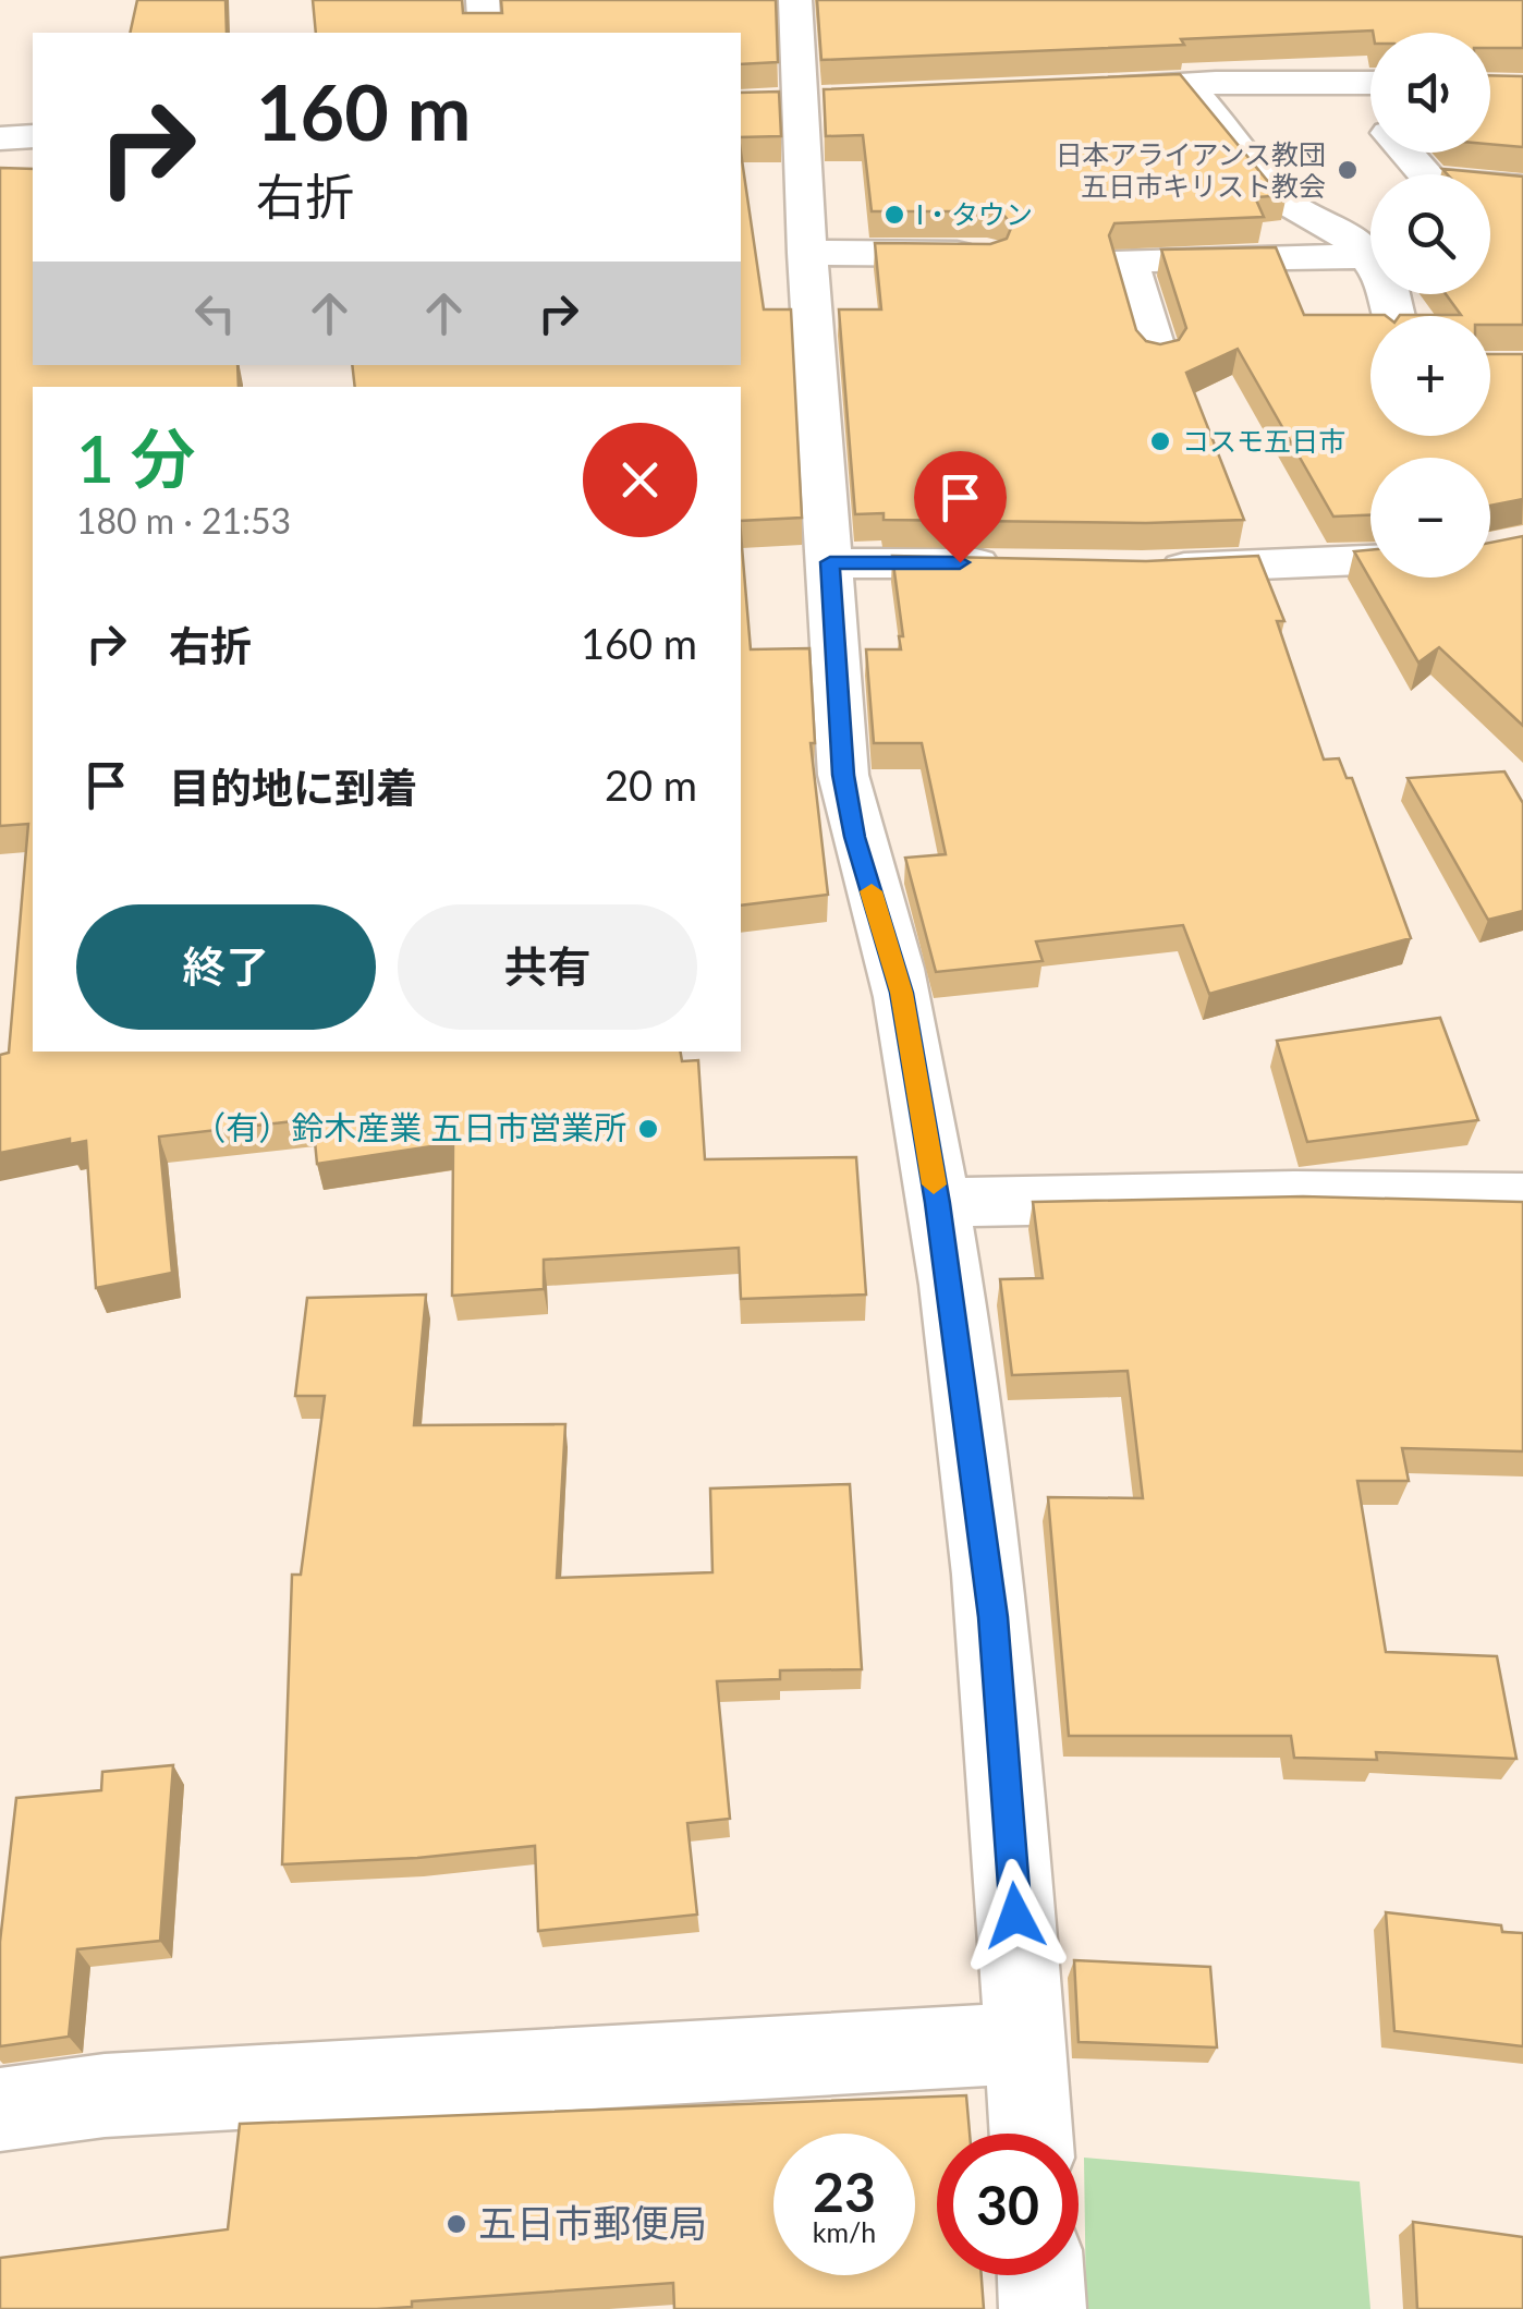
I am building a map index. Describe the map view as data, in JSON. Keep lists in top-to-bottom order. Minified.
{"places":["日本アライアンス教団 五日市キリスト教会","I・タウン","コスモ五日市","（有）鈴木産業 五日市営業所","五日市郵便局"],"page":{"map_buttons":["+","−"],"turn":["160 m","右折"],"heading":["1 分","180 m · 21:53"],"list":[{"name":"右折","value":"160 m"},{"name":"目的地に到着","value":"20 m"}],"buttons":["終了","共有"],"speed":"23 km/h","limit":"30"}}
